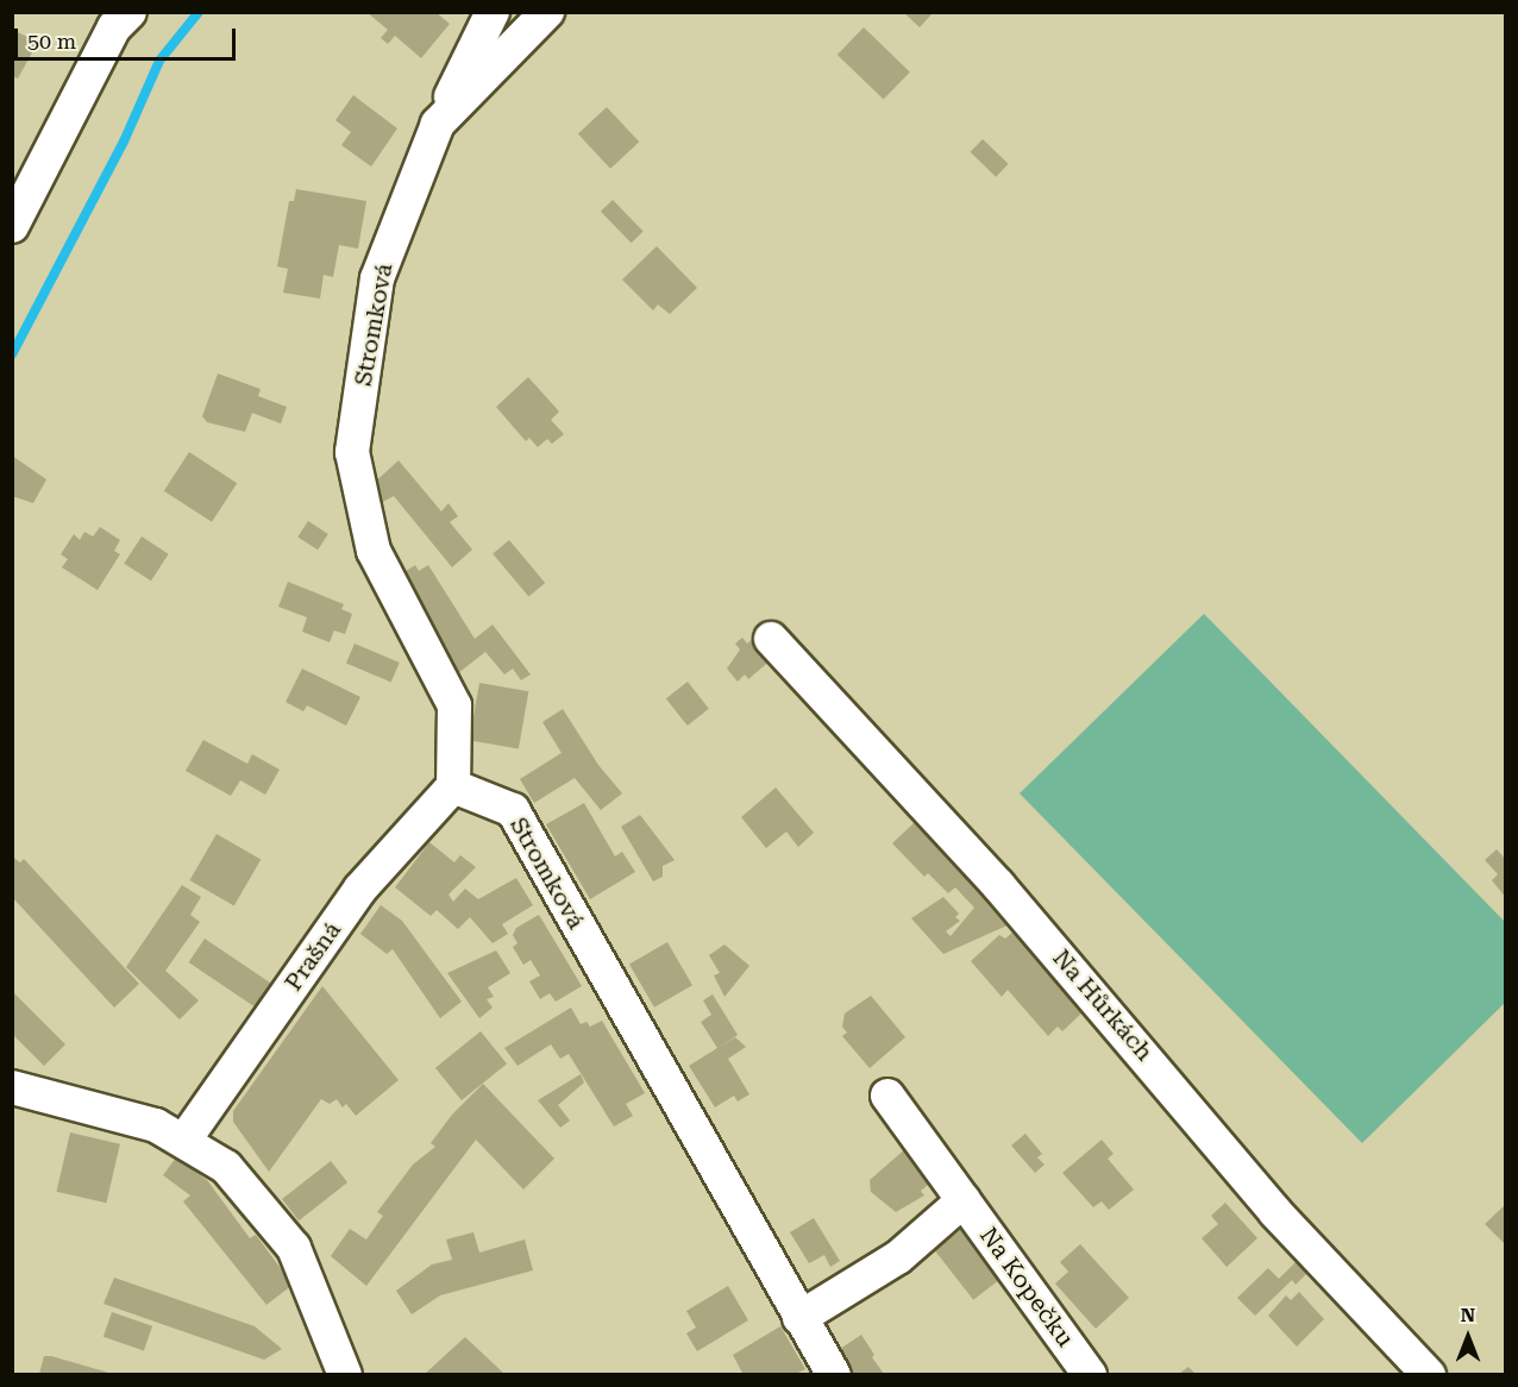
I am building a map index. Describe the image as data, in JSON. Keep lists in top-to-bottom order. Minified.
{"streets":{"street":["Stromková","Prašná","Na Hůrkách","Na Kopečku"]},"crossings":[["Stromková","Prašná"]],"scale_bar":"50 m","north":"top"}
